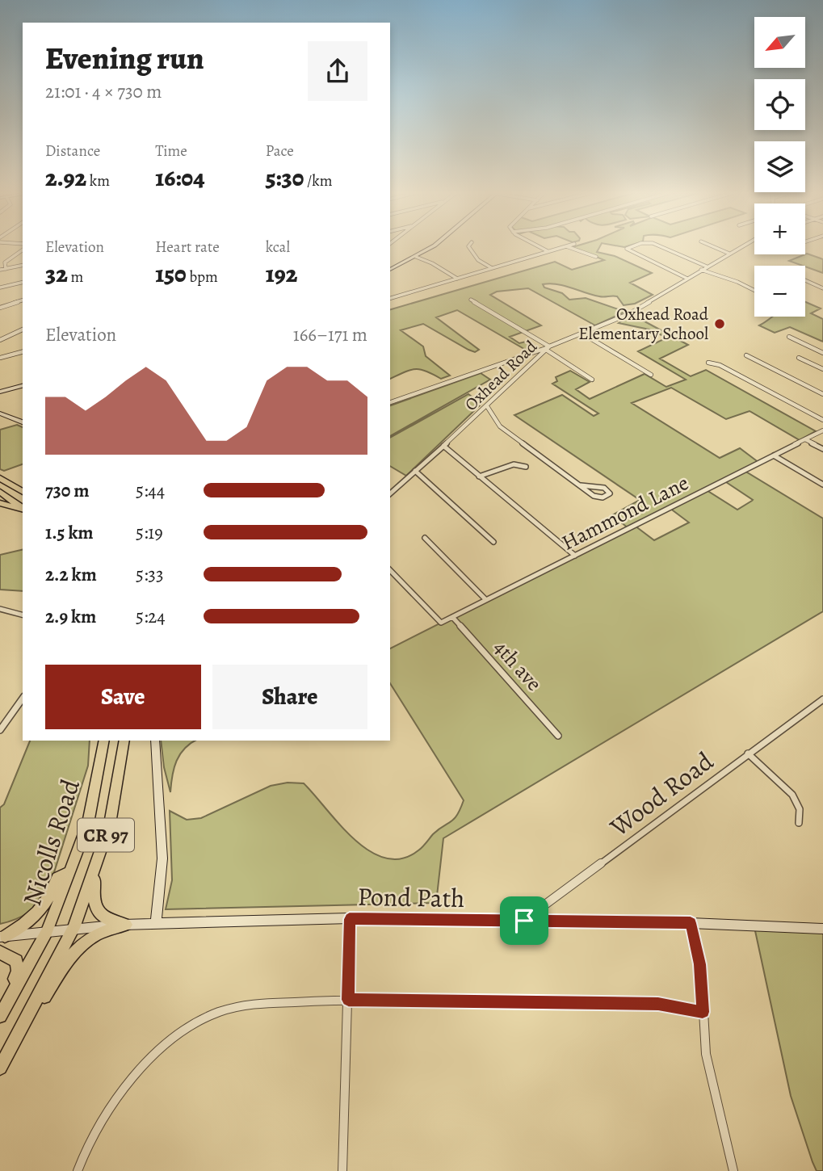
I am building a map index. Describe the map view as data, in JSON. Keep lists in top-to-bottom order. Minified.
{"streets":{"highway":["CR 97","Nicolls Road"],"street":["Oxhead Road","Hammond Lane","4th ave","Wood Road","Pond Path"]},"crossings":[["Hammond Lane","4th ave"],["Wood Road","Pond Path"],["Nicolls Road","Pond Path"]],"places":["Oxhead Road Elementary School"],"north":"bottom left","page":{"map_buttons":["+","−"],"heading":["Evening run","21:01 · 4 × 730 m"],"stats":[["Distance","2.92 km"],["Time","16:04"],["Pace","5:30 /km"],["Elevation","32 m"],["Heart rate","150 bpm"],["kcal","192"]],"chart":["Elevation","166–171 m"],"list":[{"name":"730 m","note":"5:44"},{"name":"1.5 km","note":"5:19"},{"name":"2.2 km","note":"5:33"},{"name":"2.9 km","note":"5:24"}],"buttons":["Save","Share"]}}
